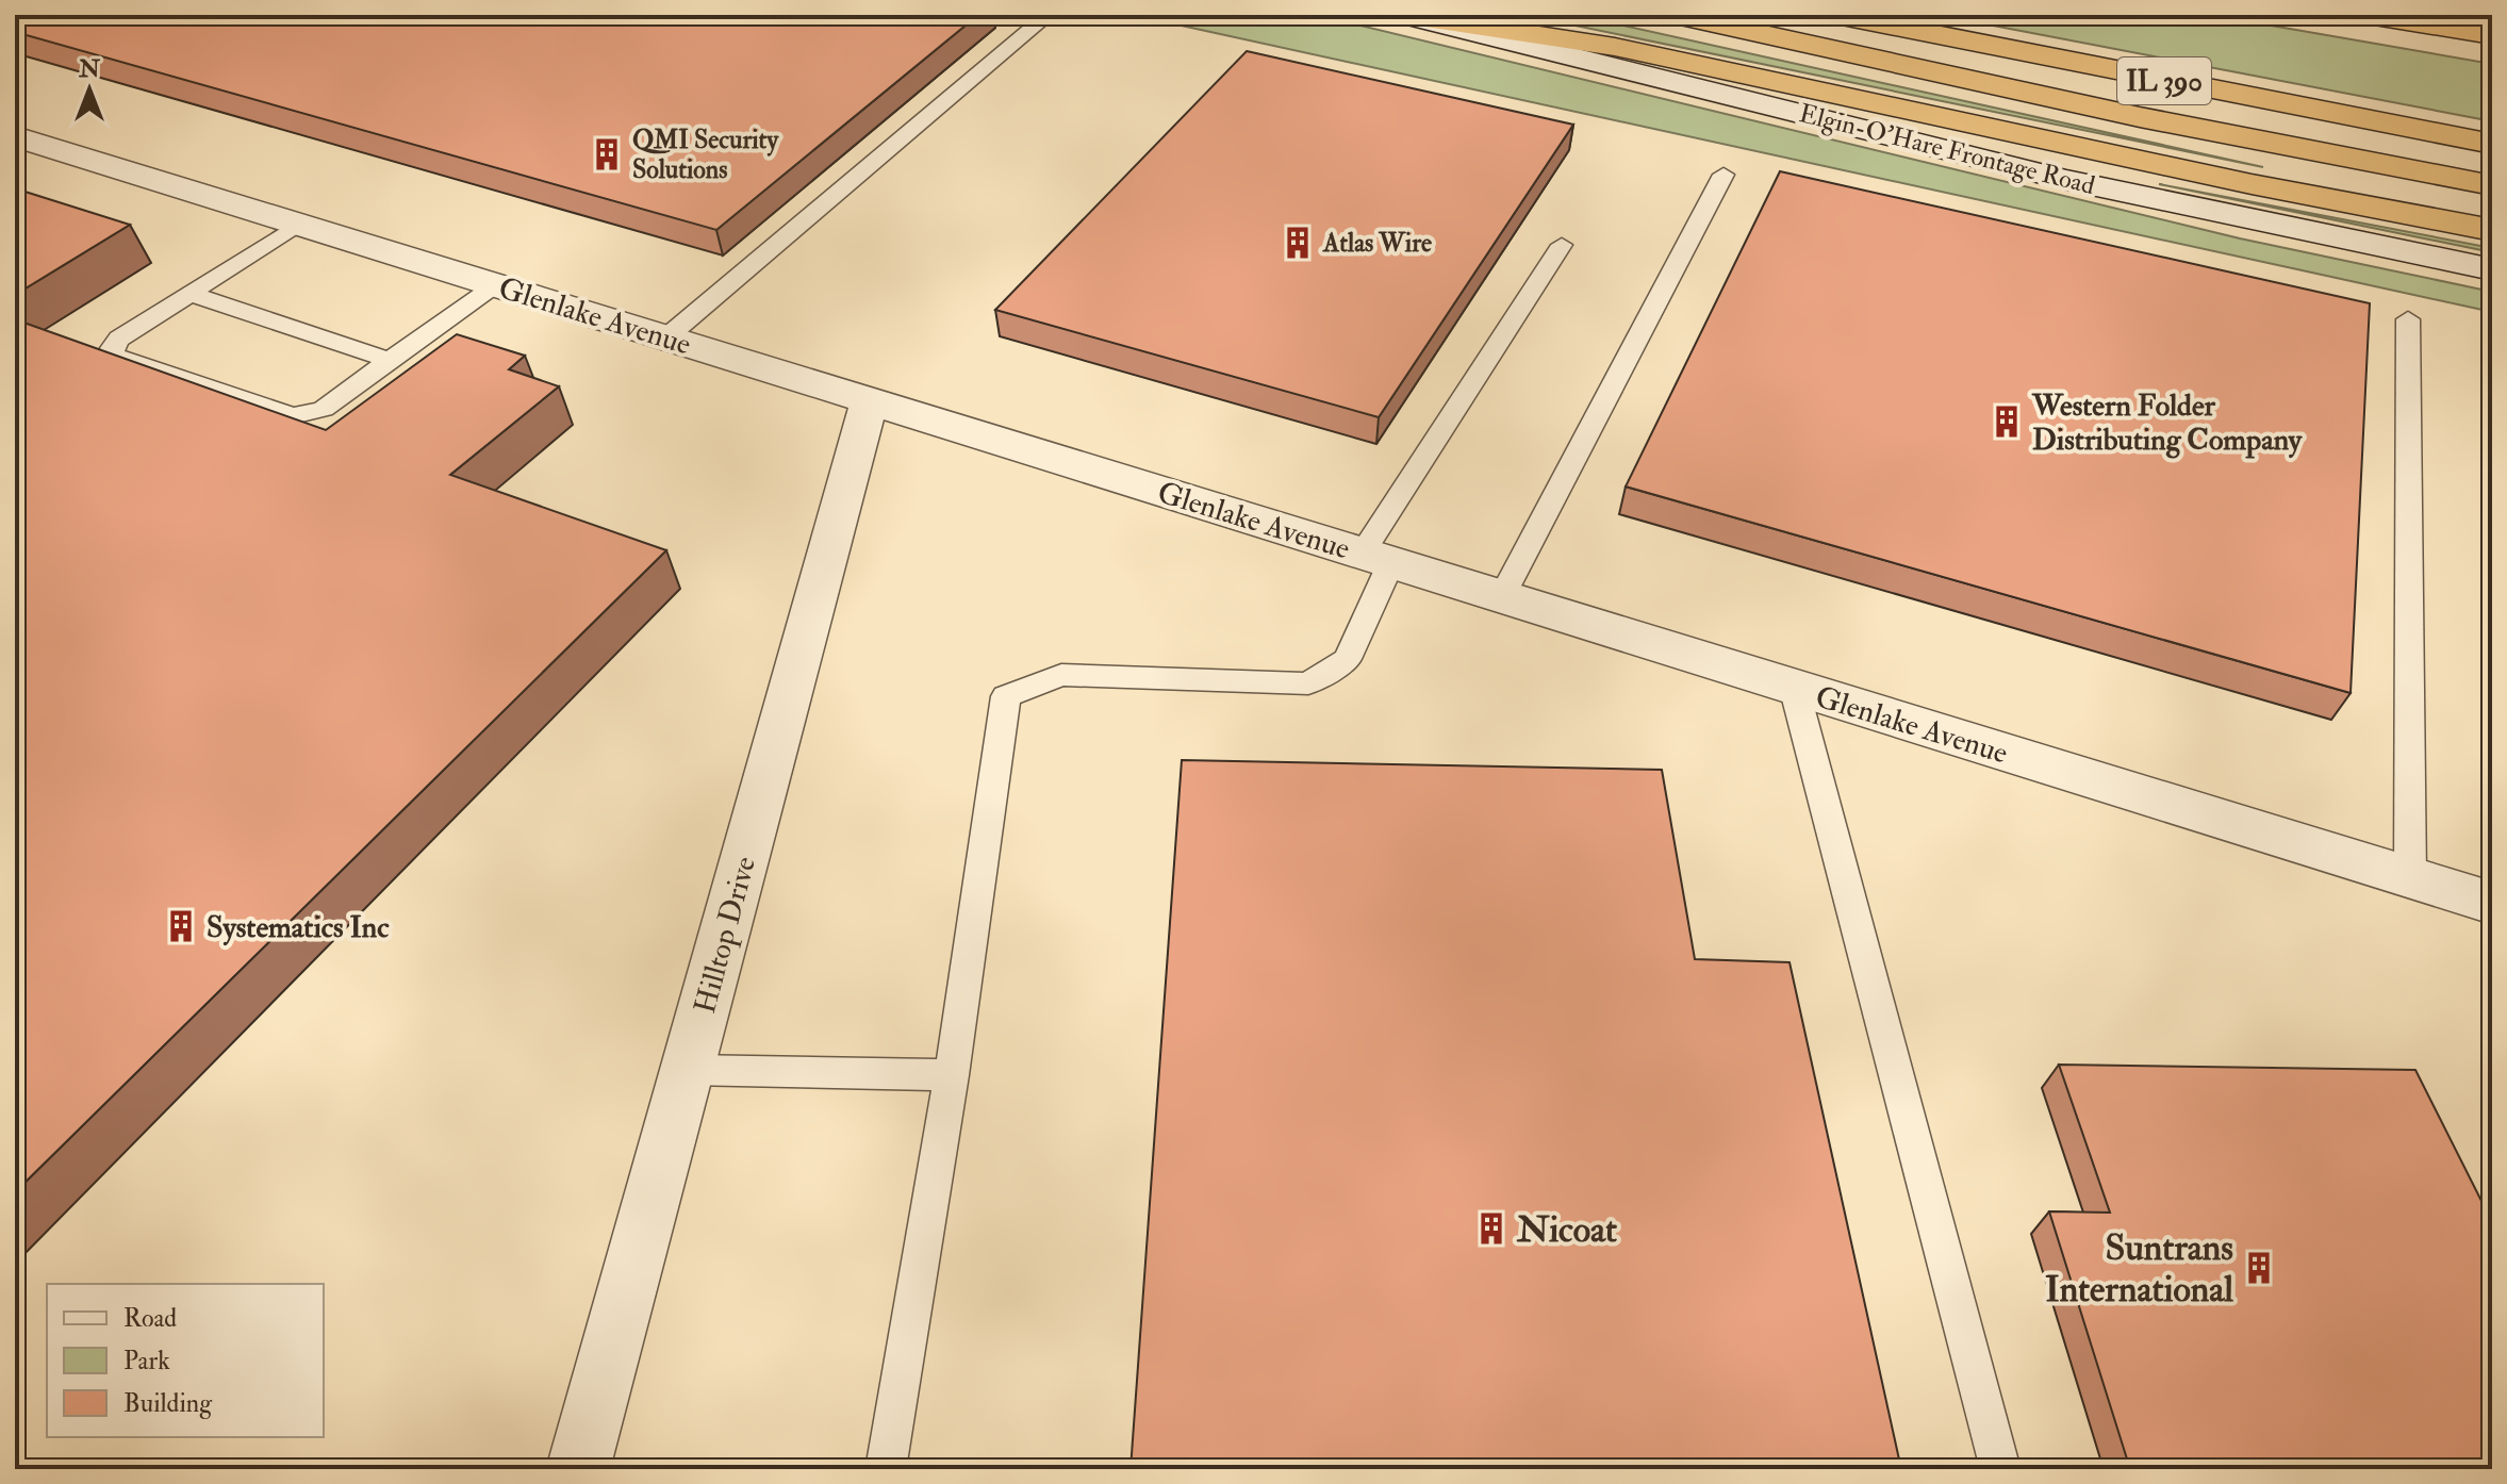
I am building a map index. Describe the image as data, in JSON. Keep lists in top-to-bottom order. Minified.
{"streets":{"highway":["IL 390"],"street":["Elgin-O'Hare Frontage Road","Glenlake Avenue","Hilltop Drive"]},"crossings":[["Glenlake Avenue","Hilltop Drive"]],"places":{"building":["QMI Security Solutions","Atlas Wire","Western Folder Distributing Company","Systematics Inc","Nicoat","Suntrans International"]},"legend":["Road","Park","Building"],"north":"top"}
